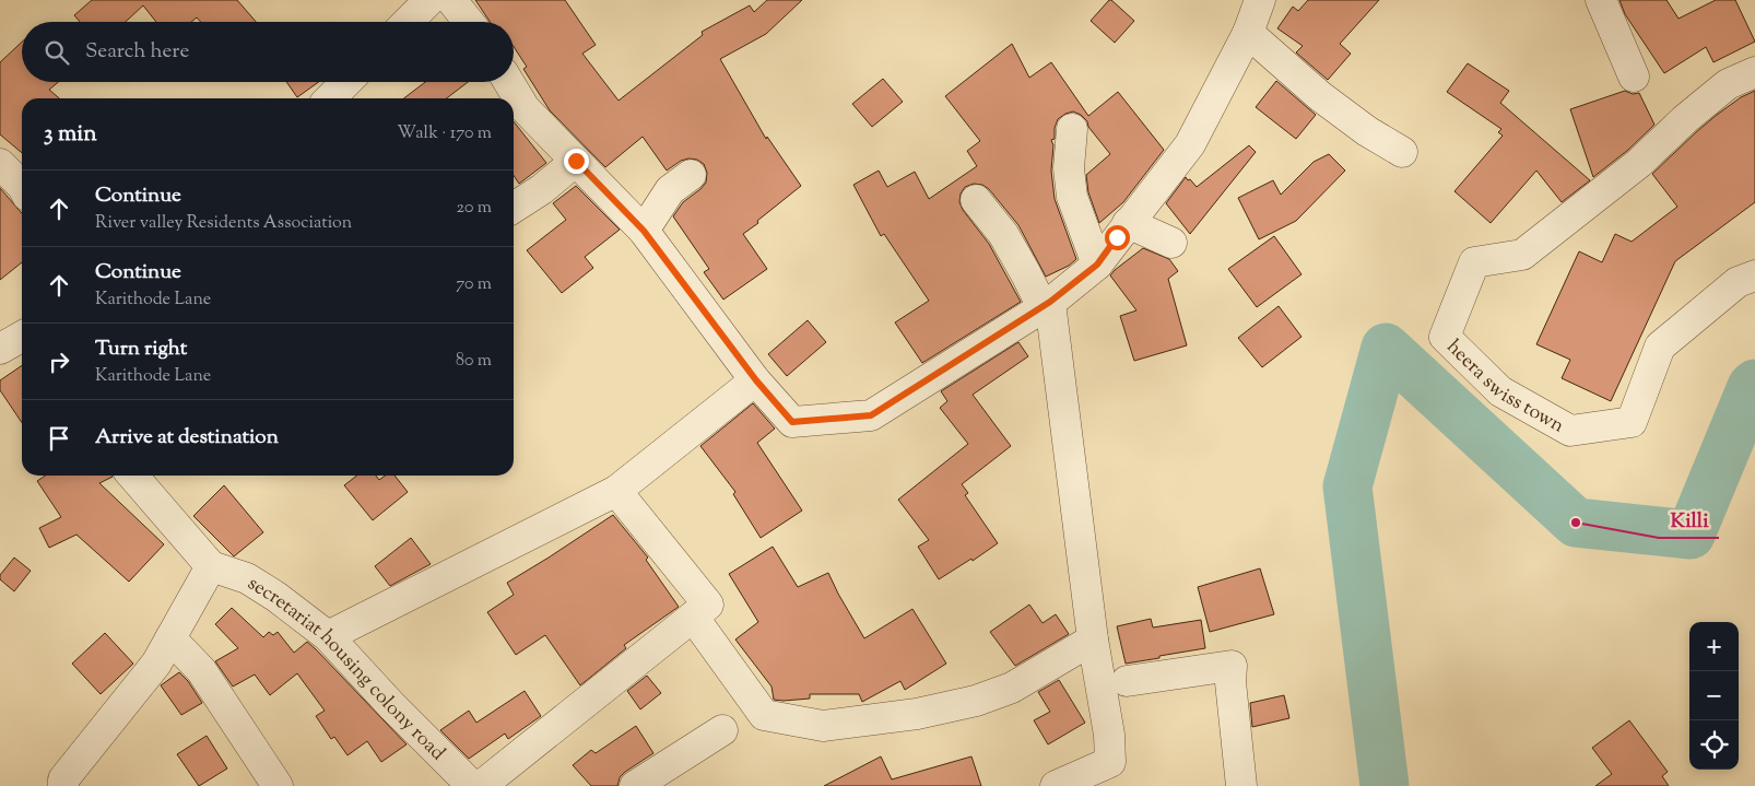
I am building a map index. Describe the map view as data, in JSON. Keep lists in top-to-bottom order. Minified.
{"streets":{"street":["heera swiss town","secretariat housing colony road"]},"places":["Killi"],"page":{"search":"Search here","heading":["3 min","Walk · 170 m"],"list":[["Continue","River valley Residents Association","20 m"],["Continue","Karithode Lane","70 m"],["Turn right","Karithode Lane","80 m"],"Arrive at destination"],"map_buttons":["+","−"]}}
